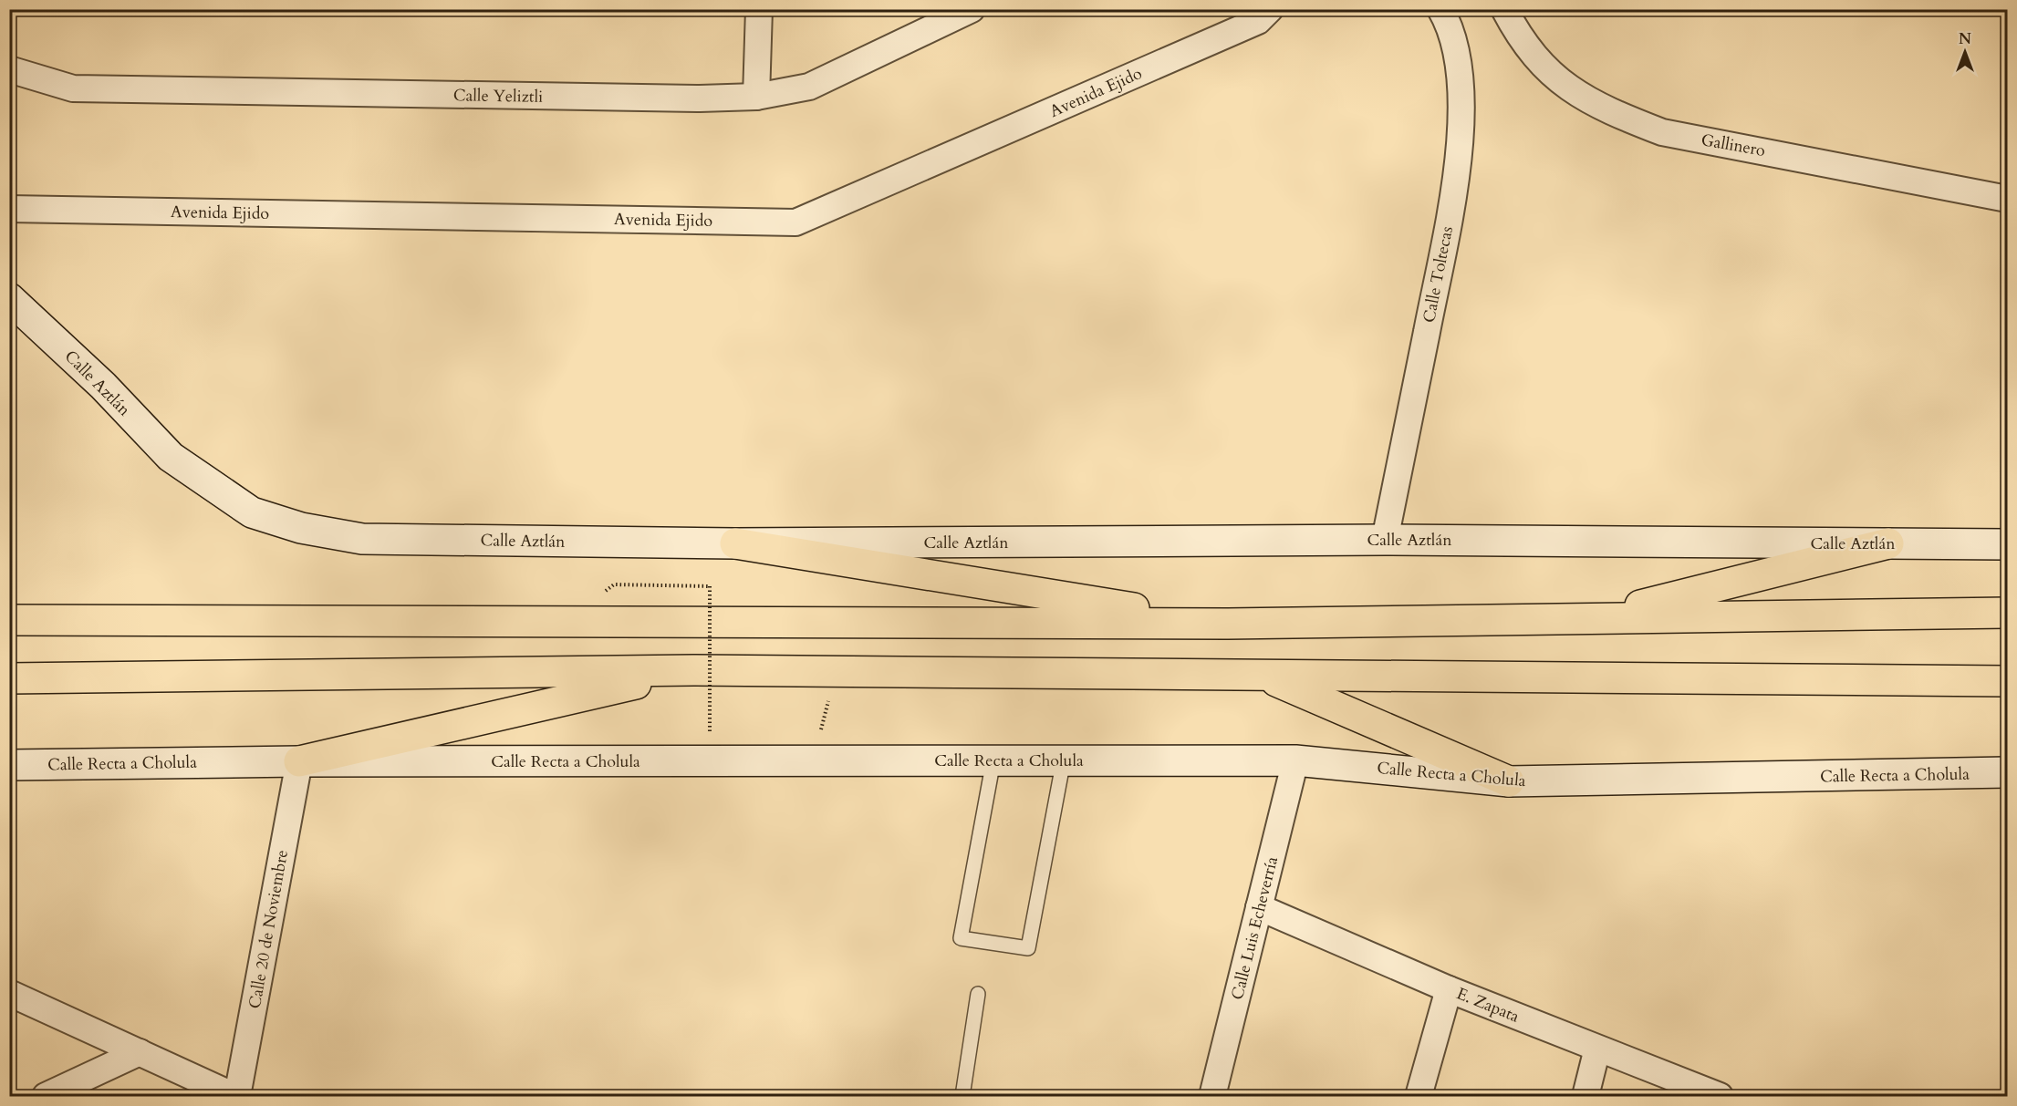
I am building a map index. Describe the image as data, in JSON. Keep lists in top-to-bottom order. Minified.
{"streets":{"main road":["Calle Aztlán","Calle Recta a Cholula"],"street":["Avenida Ejido","Calle Yeliztli","Gallinero","Calle Toltecas","Calle Luis Echeverría","Calle 20 de Noviembre","E. Zapata"]},"crossings":[["Calle Toltecas","Calle Aztlán"],["Calle Recta a Cholula","Calle Luis Echeverría"],["Calle Recta a Cholula","Calle 20 de Noviembre"],["Calle Luis Echeverría","E. Zapata"]],"north":"top"}
